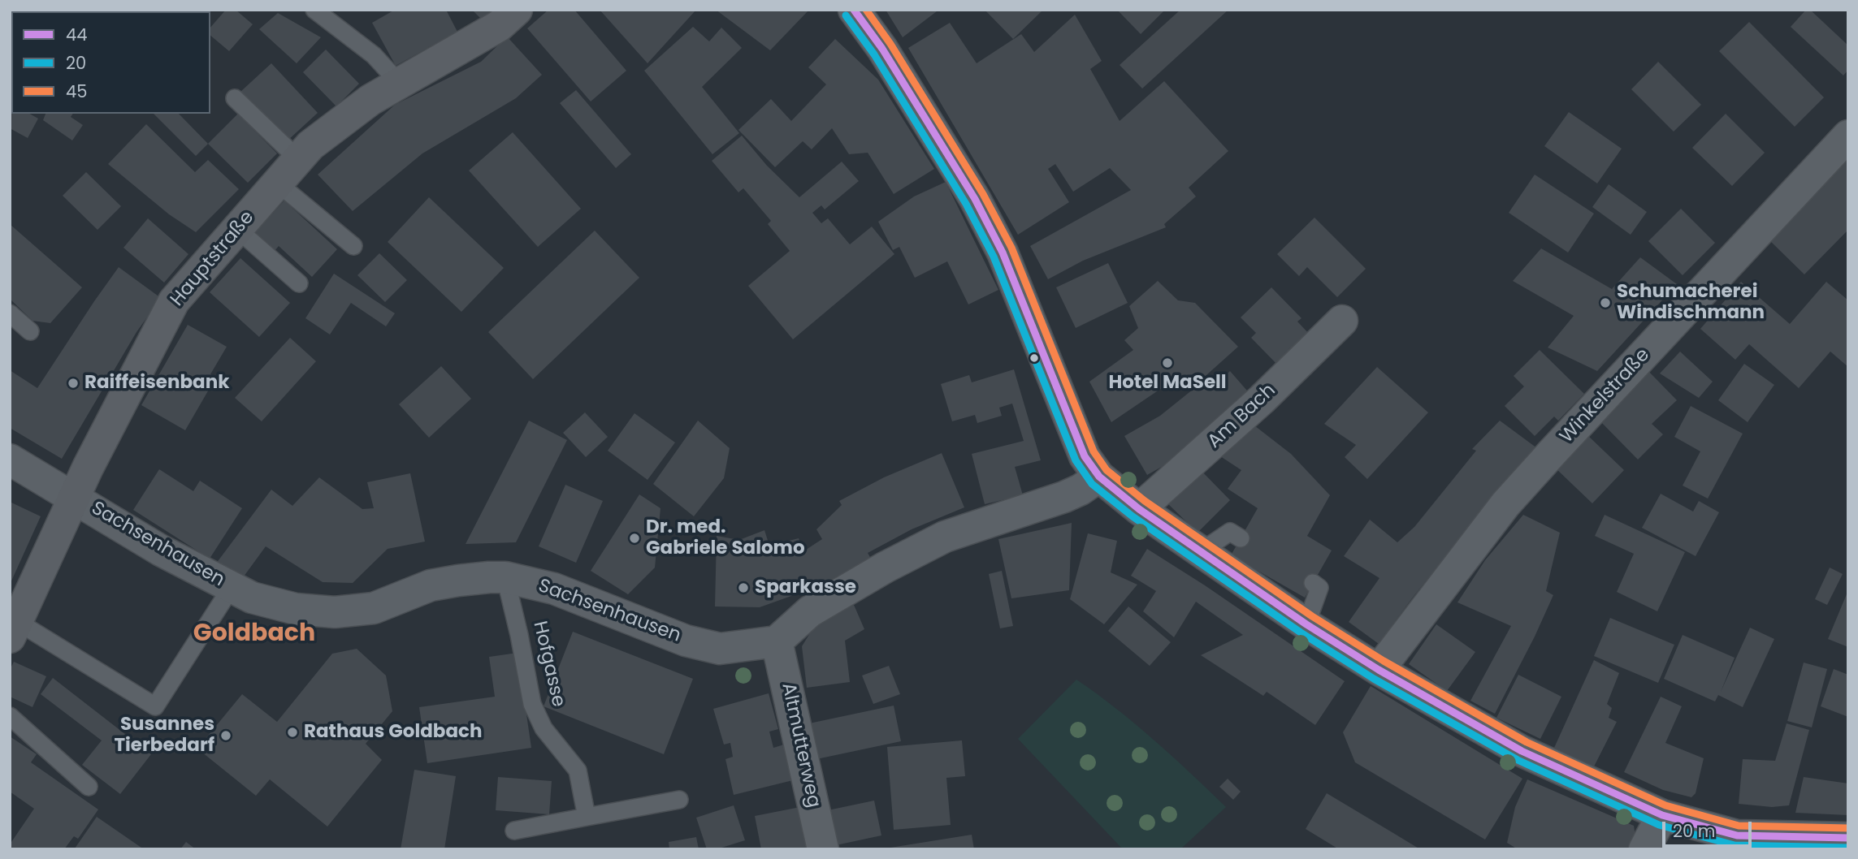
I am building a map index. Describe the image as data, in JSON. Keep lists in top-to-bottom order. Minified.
{"streets":{"street":["Hauptstraße","Winkelstraße","Am Bach","Sachsenhausen","Altmutterweg"],"lane":["Hofgasse"]},"crossings":[["Hauptstraße","Sachsenhausen"],["Sachsenhausen","Hofgasse"],["Sachsenhausen","Altmutterweg"]],"districts":["Goldbach"],"places":["Schumacherei Windischmann","Hotel MaSell","Raiffeisenbank","Dr. med. Gabriele Salomo","Sparkasse","Rathaus Goldbach","Susannes Tierbedarf"],"lines":["transit line 44","transit line 45","transit line 20"],"legend":["44","20","45"],"scale_bar":"20 m"}
